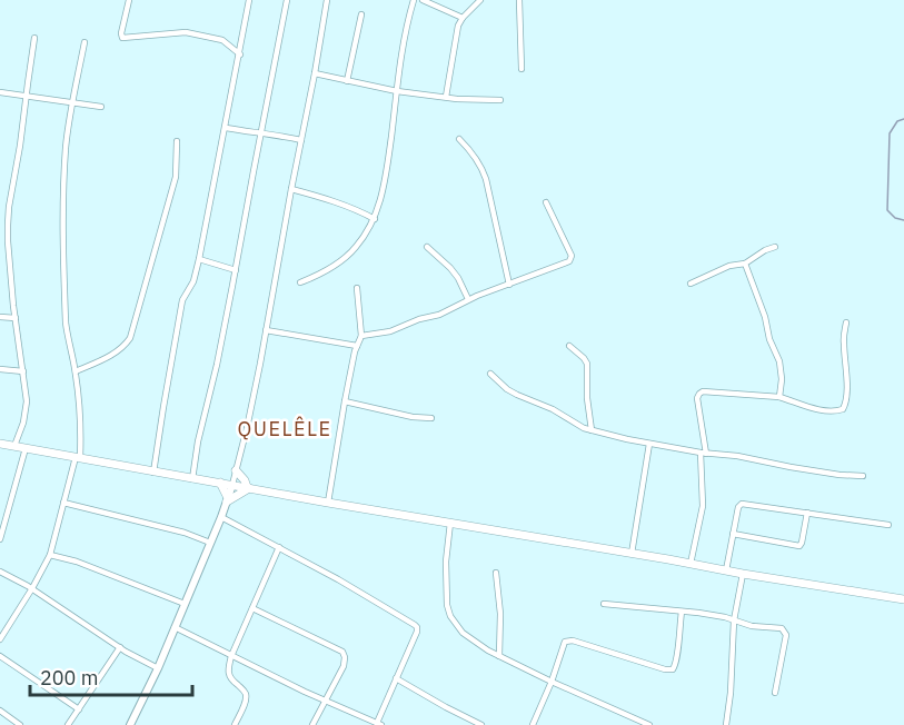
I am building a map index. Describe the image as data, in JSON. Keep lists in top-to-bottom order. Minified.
{"districts":["QUELÊLE"],"scale_bar":"200 m"}
